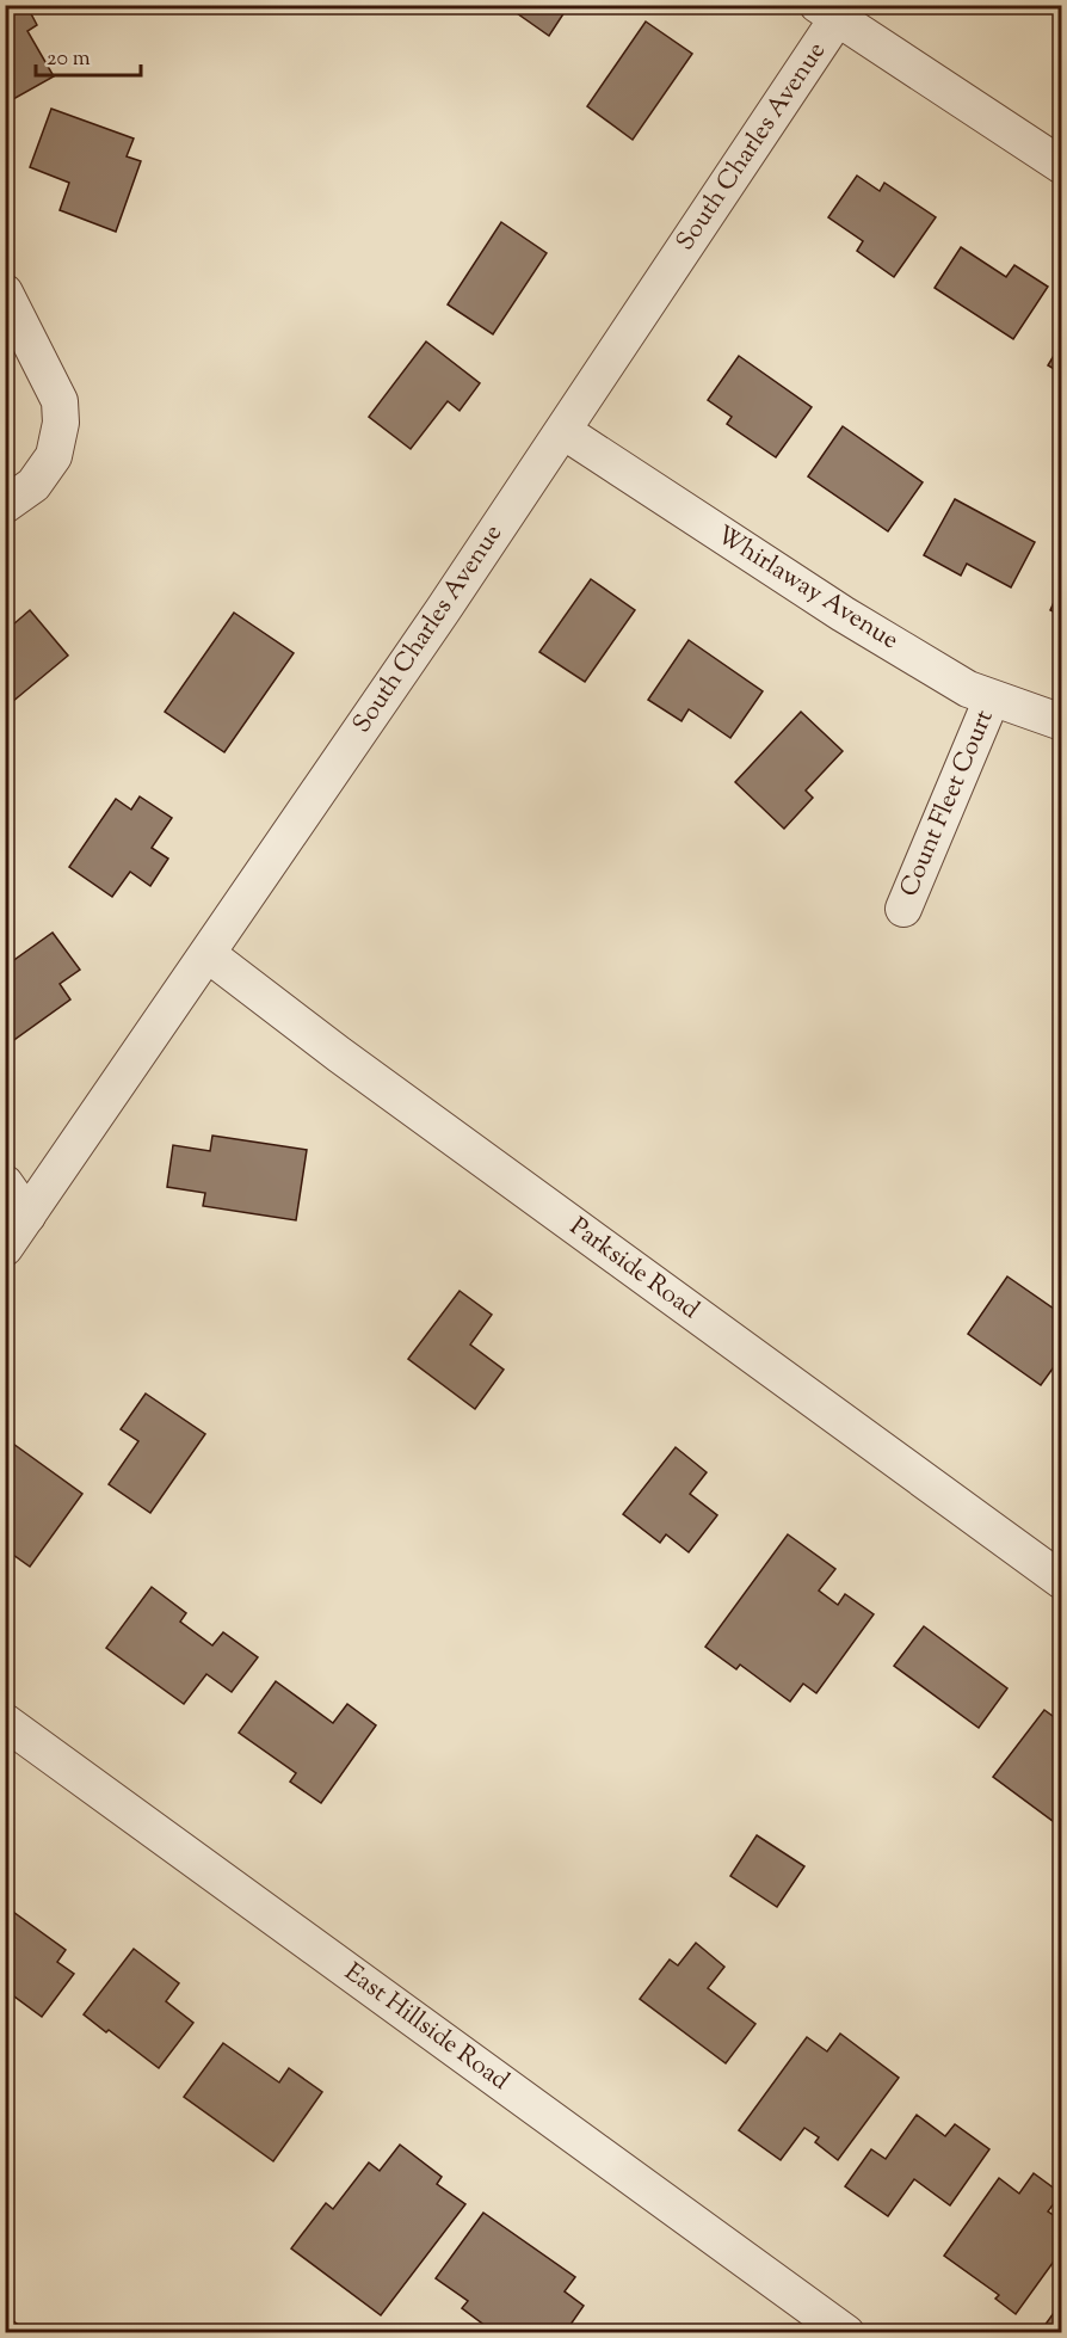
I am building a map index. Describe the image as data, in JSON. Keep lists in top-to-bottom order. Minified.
{"streets":{"street":["South Charles Avenue","Whirlaway Avenue","Count Fleet Court","Parkside Road","East Hillside Road"]},"crossings":[["South Charles Avenue","Whirlaway Avenue"],["South Charles Avenue","Parkside Road"],["Whirlaway Avenue","Count Fleet Court"]],"scale_bar":"20 m"}
